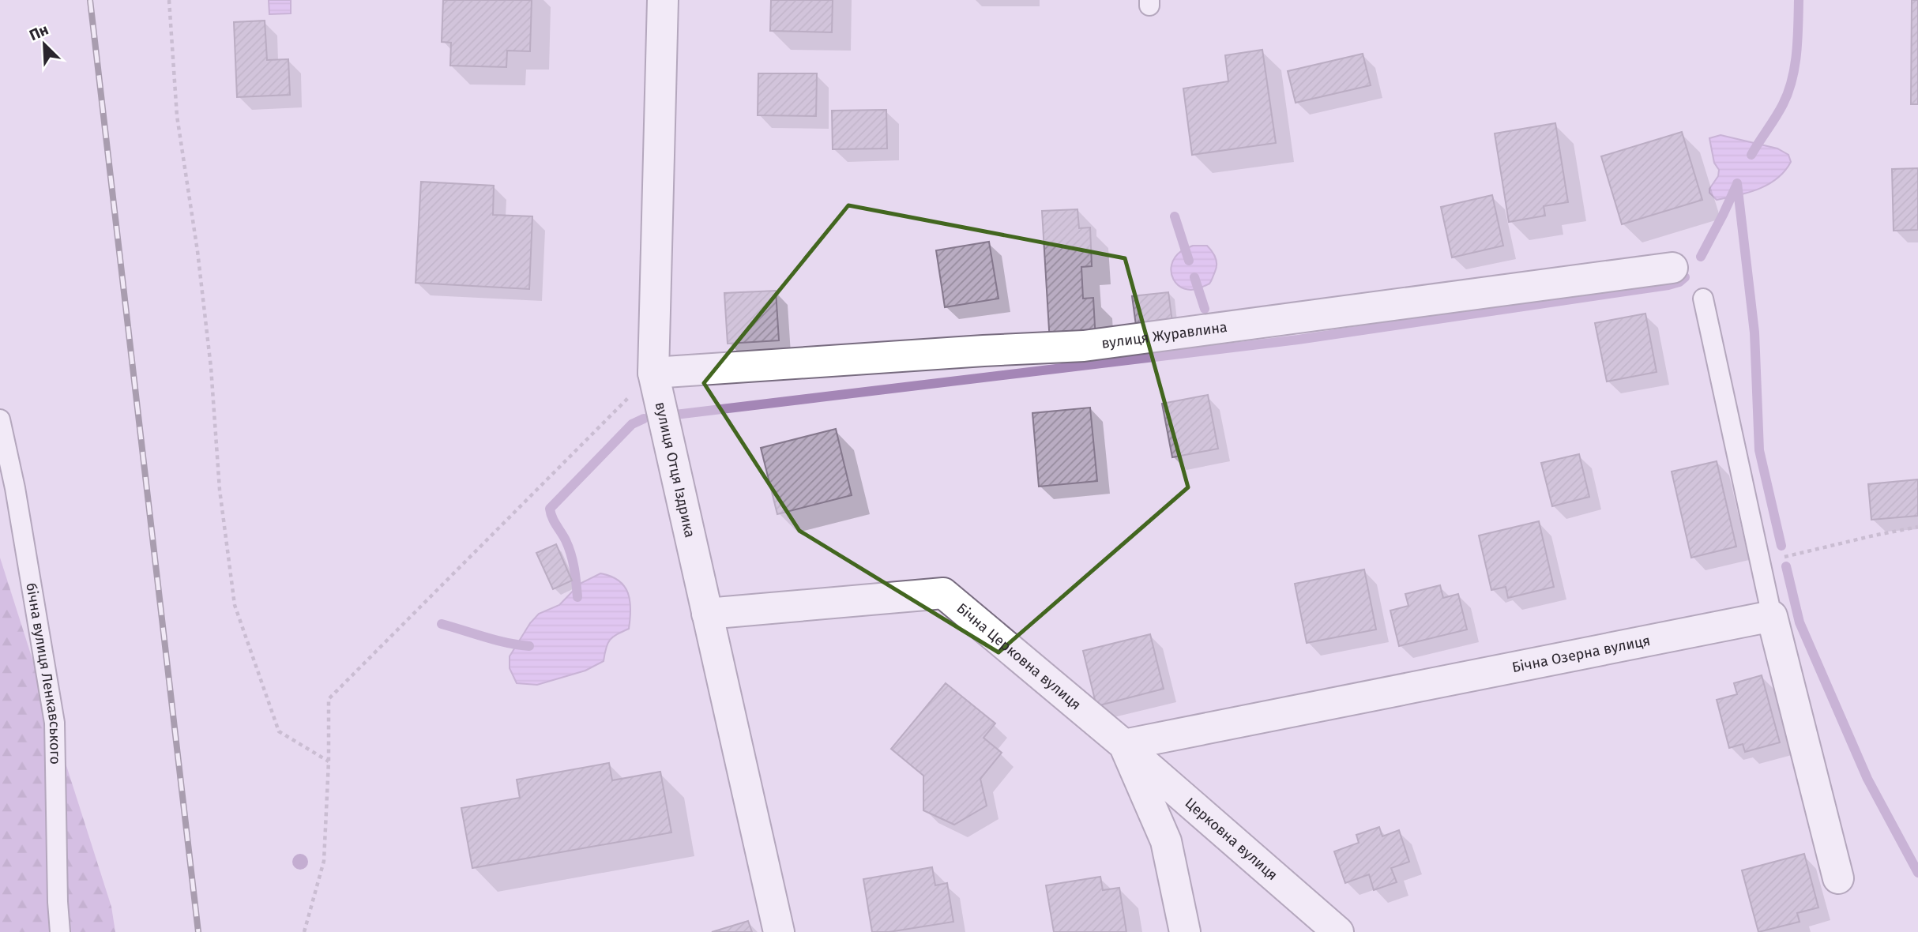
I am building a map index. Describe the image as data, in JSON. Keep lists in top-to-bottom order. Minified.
{"streets":{"street":["вулиця Журавлина","вулиця Отця Іздрика","Бічна Озерна вулиця","Бічна Церковна вулиця","Церковна вулиця"],"lane":["бічна вулиця Ленкавського"]},"crossings":[["вулиця Журавлина","вулиця Отця Іздрика"],["вулиця Отця Іздрика","Бічна Церковна вулиця"],["Бічна Озерна вулиця","Бічна Церковна вулиця"],["Бічна Озерна вулиця","Церковна вулиця"],["Бічна Церковна вулиця","Церковна вулиця"]],"north":"top left"}
